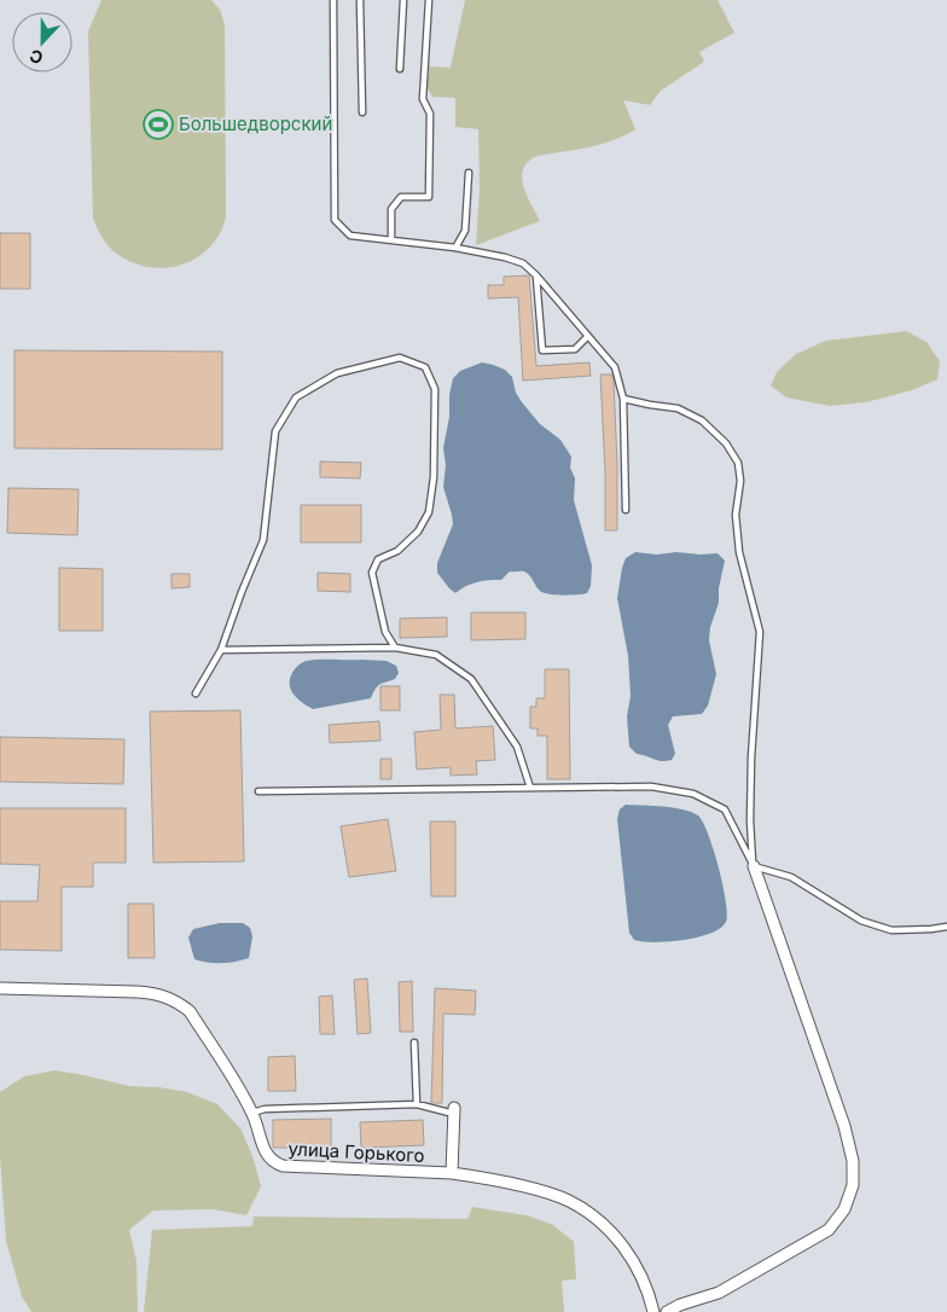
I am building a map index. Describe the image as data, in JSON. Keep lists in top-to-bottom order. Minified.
{"streets":{"street":["улица Горького"]},"places":{"sports":["Большедворский"]},"north":"bottom"}
